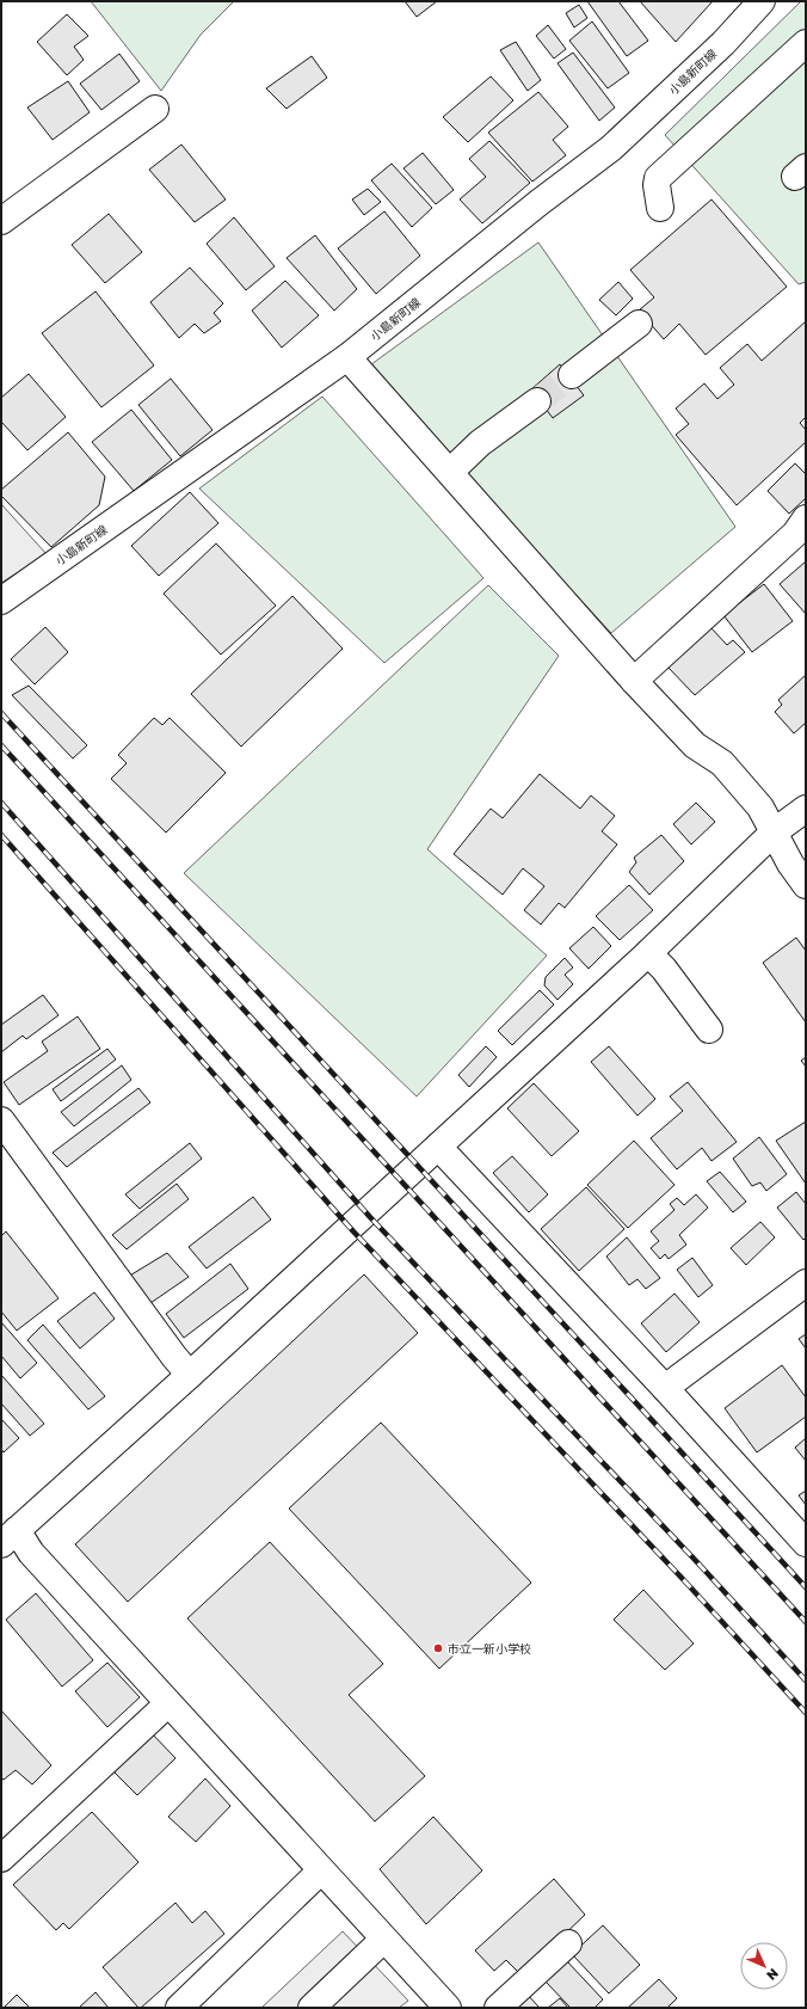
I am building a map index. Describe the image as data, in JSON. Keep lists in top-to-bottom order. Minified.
{"streets":{"street":["小島新町線"]},"places":["市立一新小学校"],"north":"bottom right"}
